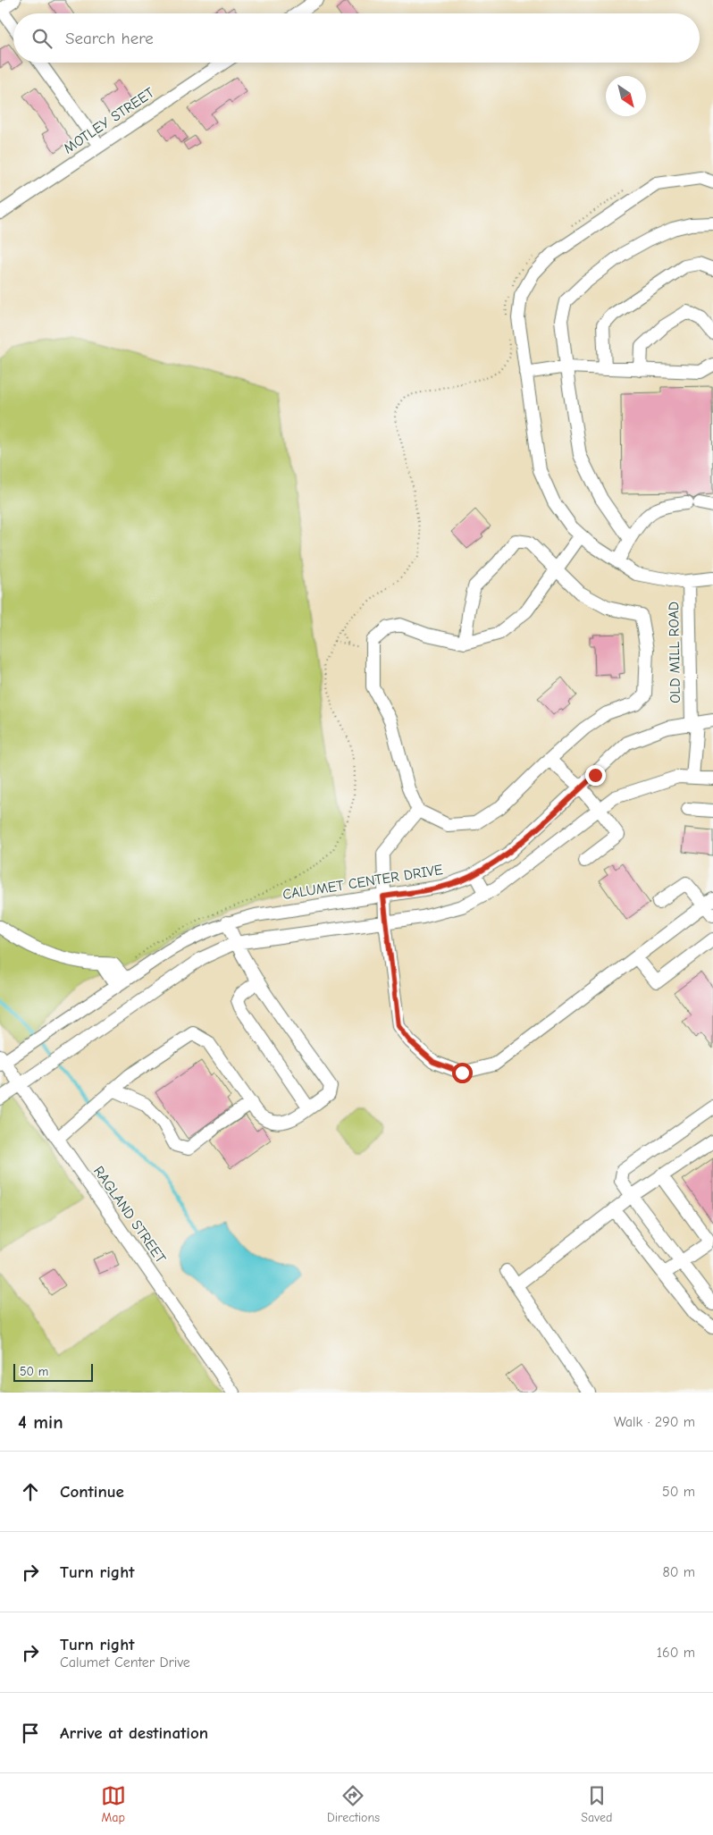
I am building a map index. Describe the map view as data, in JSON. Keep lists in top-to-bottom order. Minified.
{"streets":{"street":["MOTLEY STREET","OLD MILL ROAD","CALUMET CENTER DRIVE","RAGLAND STREET"]},"crossings":[["OLD MILL ROAD","CALUMET CENTER DRIVE"],["CALUMET CENTER DRIVE","RAGLAND STREET"]],"scale_bar":"50 m","north":"bottom right","page":{"search":"Search here","scale":"50 m","heading":["4 min","Walk · 290 m"],"list":[["Continue","50 m"],["Turn right","80 m"],["Turn right","Calumet Center Drive","160 m"],"Arrive at destination"],"nav":["Map","Directions","Saved"]}}
